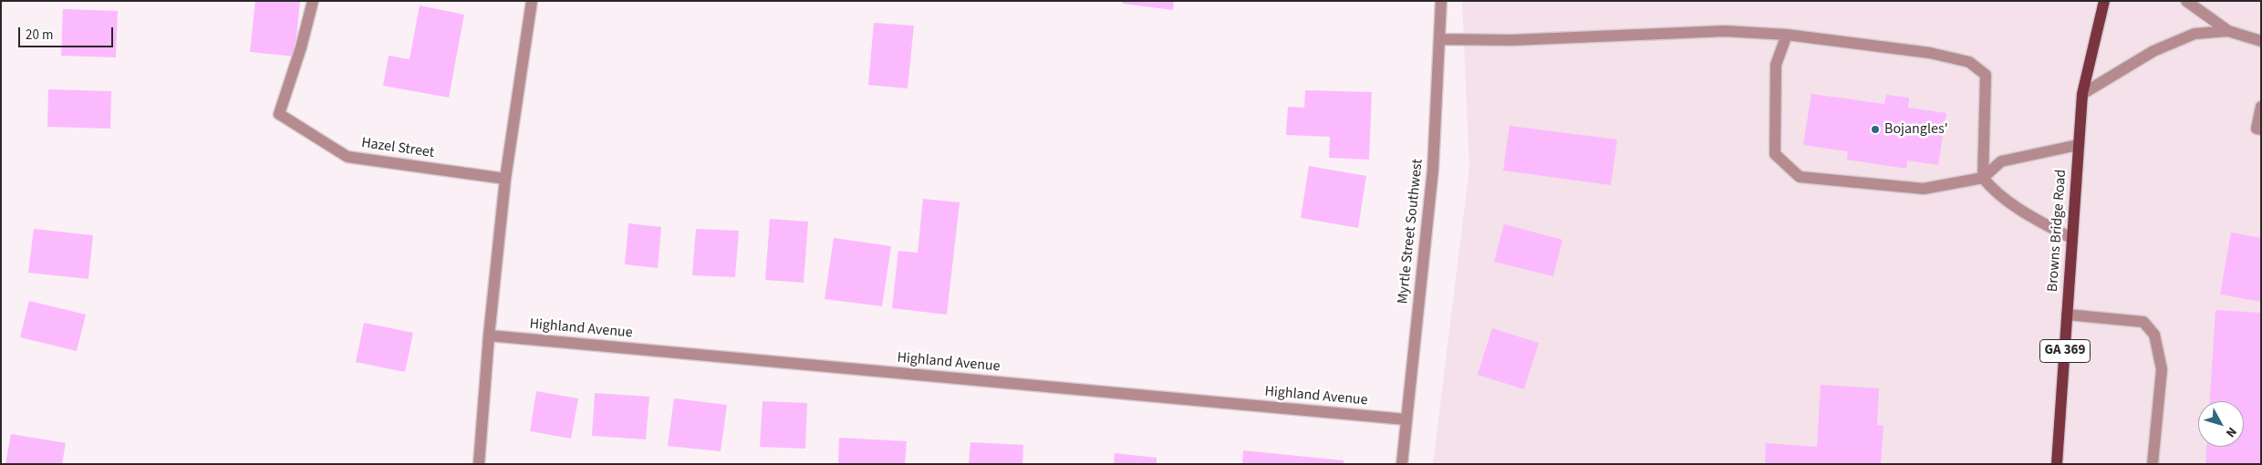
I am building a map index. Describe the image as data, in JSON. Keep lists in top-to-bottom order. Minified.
{"streets":{"main road":["Browns Bridge Road","GA 369"],"street":["Hazel Street","Myrtle Street Southwest","Highland Avenue"]},"crossings":[["Myrtle Street Southwest","Highland Avenue"]],"places":["Bojangles'"],"scale_bar":"20 m","north":"bottom right"}
